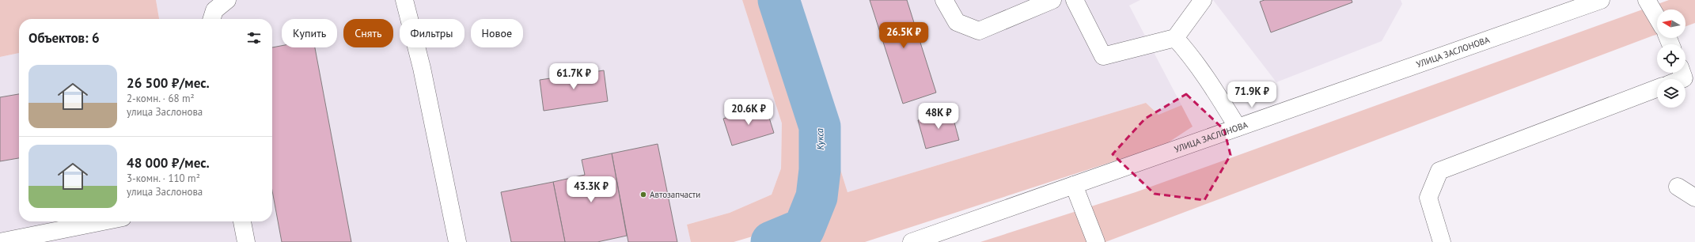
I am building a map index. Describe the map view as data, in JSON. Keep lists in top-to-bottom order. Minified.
{"streets":{"street":["УЛИЦА ЗАСЛОНОВА"]},"water":["Кукса"],"places":["Автозапчасти"],"north":"left","page":{"chip":["Купить","Снять","Фильтры","Новое"],"heading":"Объектов: 6","price":["26.5K ₽","61.7K ₽","71.9K ₽","20.6K ₽","48K ₽","43.3K ₽"],"list":[{"name":"26 500 ₽/мес.","note":"2-комн. · 68 m² · улица Заслонова"},{"name":"48 000 ₽/мес.","note":"3-комн. · 110 m² · улица Заслонова"}]}}
